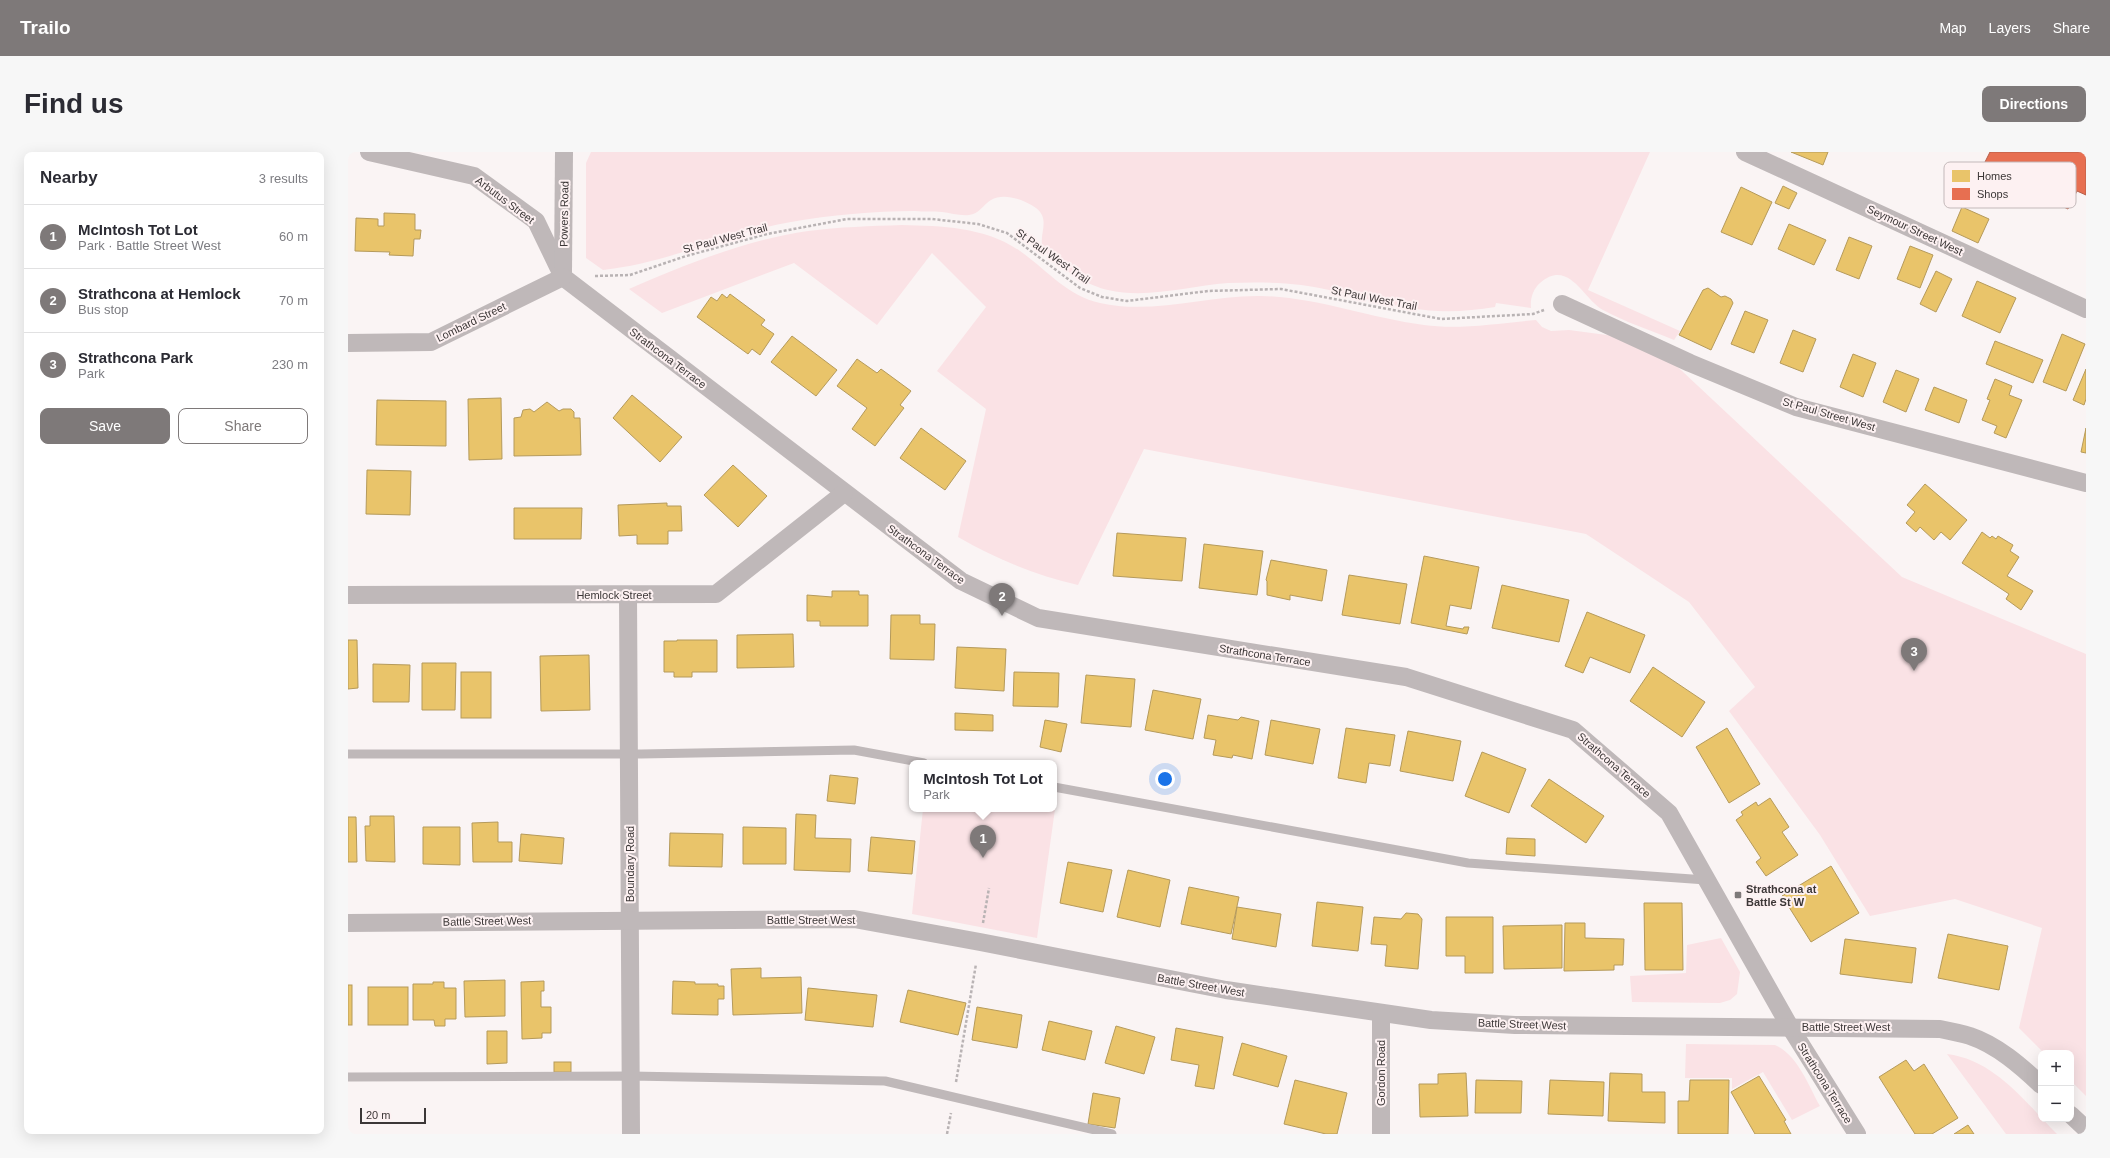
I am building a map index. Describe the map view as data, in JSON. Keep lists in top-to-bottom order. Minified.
{"streets":{"street":["Arbutus Street","Powers Road","Seymour Street West","Lombard Street","Strathcona Terrace","St Paul Street West","Hemlock Street","Boundary Road","Battle Street West","Gordon Road"],"path":["St Paul West Trail"]},"crossings":[["Arbutus Street","Powers Road"],["Arbutus Street","St Paul West Trail"],["Arbutus Street","Lombard Street"],["Arbutus Street","Strathcona Terrace"],["Powers Road","St Paul West Trail"],["Powers Road","Lombard Street"],["Powers Road","Strathcona Terrace"],["St Paul West Trail","Lombard Street"],["St Paul West Trail","Strathcona Terrace"],["St Paul West Trail","St Paul Street West"],["Lombard Street","Strathcona Terrace"],["Strathcona Terrace","Hemlock Street"],["Strathcona Terrace","Battle Street West"],["Hemlock Street","Boundary Road"],["Boundary Road","Battle Street West"],["Battle Street West","Gordon Road"]],"places":{"transit":["Strathcona at Battle St W"]},"legend":["Homes","Shops"],"scale_bar":"20 m","page":{"header":"Trailo","nav":["Map","Layers","Share"],"buttons":["Directions",["Save","Share"]],"title":"Find us","heading":["Nearby","3 results"],"list":[{"mark":"1","name":"McIntosh Tot Lot","note":"Park · Battle Street West","value":"60 m"},{"mark":"2","name":"Strathcona at Hemlock","note":"Bus stop","value":"70 m"},{"mark":"3","name":"Strathcona Park","note":"Park","value":"230 m"}],"pins":["2","3","1"],"popup":["McIntosh Tot Lot","Park"],"map_buttons":["+","−"],"scale":"20 m"}}
